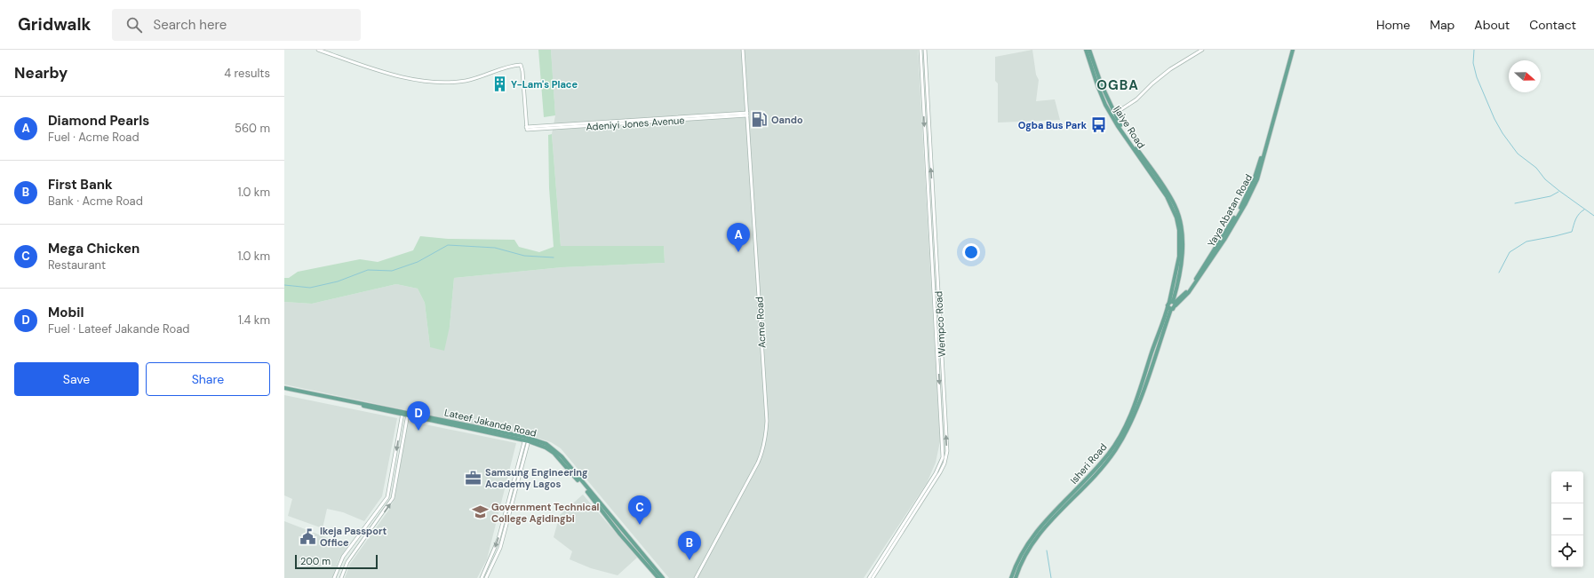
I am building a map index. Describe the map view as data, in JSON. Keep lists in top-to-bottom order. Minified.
{"streets":{"main road":["Ijaiye Road","Yaya Abatan Road","Lateef Jakande Road","Isheri Road"],"street":["Adeniyi Jones Avenue","Acme Road","Wempco Road"]},"crossings":[["Adeniyi Jones Avenue","Acme Road"],["Ijaiye Road","Isheri Road"],["Yaya Abatan Road","Isheri Road"]],"districts":["OGBA"],"places":{"building":["Y-Lam's Place"],"fuel station":["Oando"],"bus stop":["Ogba Bus Park"],"office":["Samsung Engineering Academy Lagos"],"school or university":["Government Technical College Agidingbi"],"public building":["Ikeja Passport Office"]},"scale_bar":"200 m","north":"right","page":{"header":"Gridwalk","search":"Search here","nav":["Home","Map","About","Contact"],"heading":["Nearby","4 results"],"list":[{"mark":"A","name":"Diamond Pearls","note":"Fuel · Acme Road","value":"560 m"},{"mark":"B","name":"First Bank","note":"Bank · Acme Road","value":"1.0 km"},{"mark":"C","name":"Mega Chicken","note":"Restaurant","value":"1.0 km"},{"mark":"D","name":"Mobil","note":"Fuel · Lateef Jakande Road","value":"1.4 km"}],"pins":["A","D","C","B"],"buttons":["Save","Share"],"map_buttons":["+","−"],"scale":"200 m"}}
